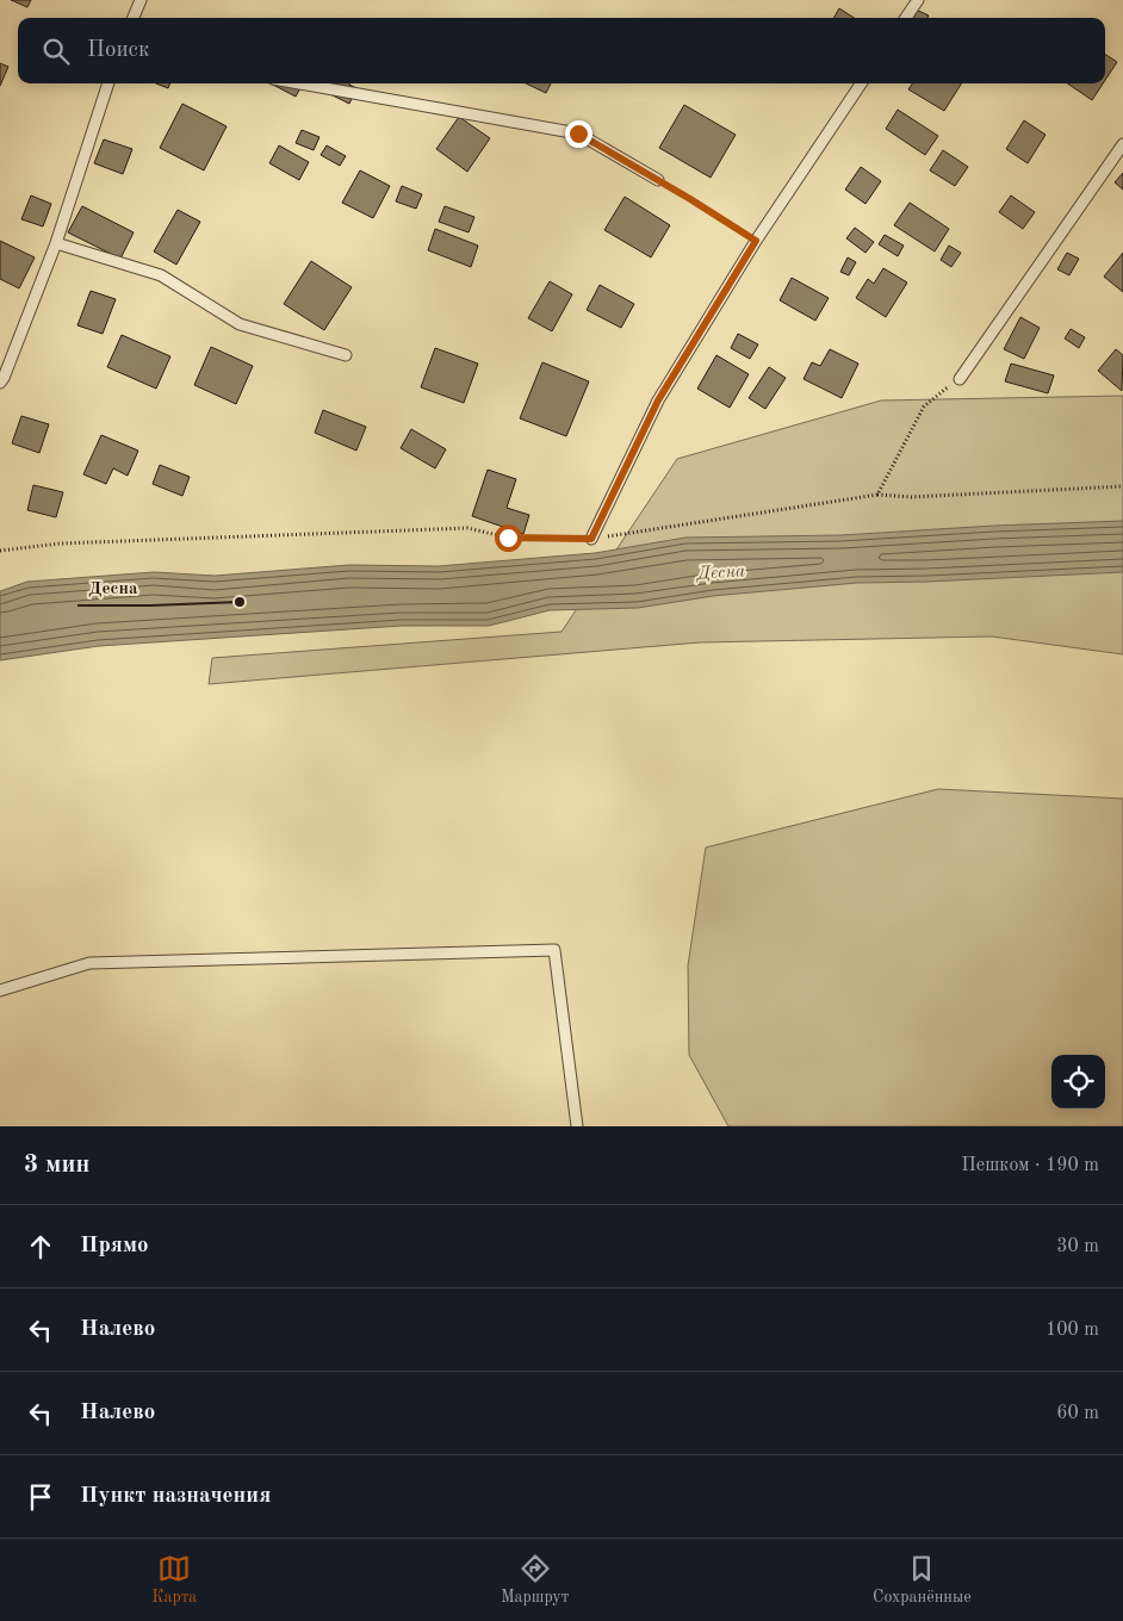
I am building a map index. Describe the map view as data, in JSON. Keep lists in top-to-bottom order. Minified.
{"water":["Десна"],"places":["Десна"],"page":{"search":"Поиск","heading":["3 мин","Пешком · 190 m"],"list":[["Прямо","30 m"],["Налево","100 m"],["Налево","60 m"],"Пункт назначения"],"nav":["Карта","Маршрут","Сохранённые"]}}
